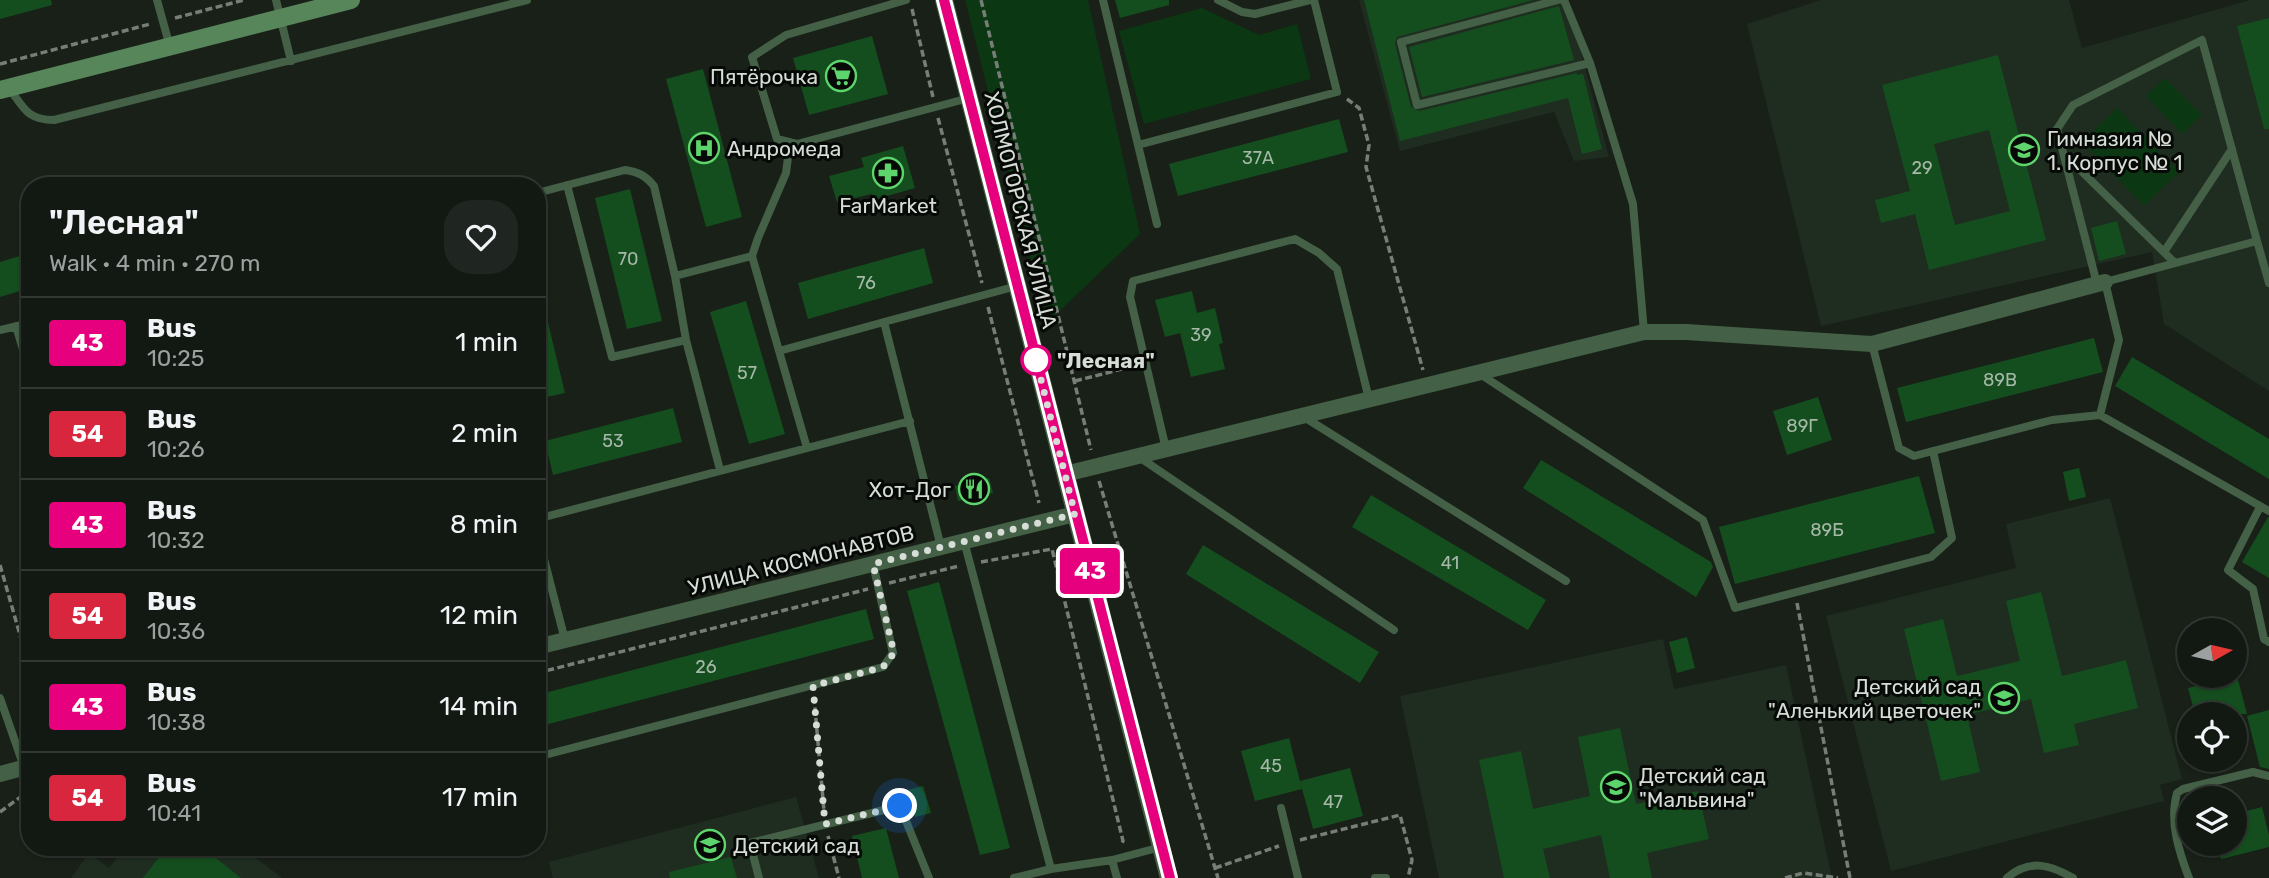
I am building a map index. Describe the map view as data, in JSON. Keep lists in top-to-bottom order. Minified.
{"streets":{"street":["ХОЛМОГОРСКАЯ УЛИЦА","УЛИЦА КОСМОНАВТОВ"]},"crossings":[["ХОЛМОГОРСКАЯ УЛИЦА","УЛИЦА КОСМОНАВТОВ"]],"places":{"supermarket":["Пятёрочка"],"hospital":["Андромеда"],"school or university":["Гимназия № 1. Корпус № 1","Детский сад \"Аленький цветочек\"","Детский сад \"Мальвина\"","Детский сад"],"pharmacy":["FarMarket"],"other":["\"Лесная\""],"restaurant":["Хот-Дог"]},"lines":["bus line 43"],"house_numbers":["37А","29","70","76","39","57","89В","89Г","53","89Б","41","26","45","47"],"north":"right","page":{"on_map":"43","heading":["\"Лесная\"","Walk · 4 min · 270 m"],"list":[{"mark":"43","name":"Bus","note":"10:25","value":"1 min"},{"mark":"54","name":"Bus","note":"10:26","value":"2 min"},{"mark":"43","name":"Bus","note":"10:32","value":"8 min"},{"mark":"54","name":"Bus","note":"10:36","value":"12 min"},{"mark":"43","name":"Bus","note":"10:38","value":"14 min"},{"mark":"54","name":"Bus","note":"10:41","value":"17 min"}]}}
